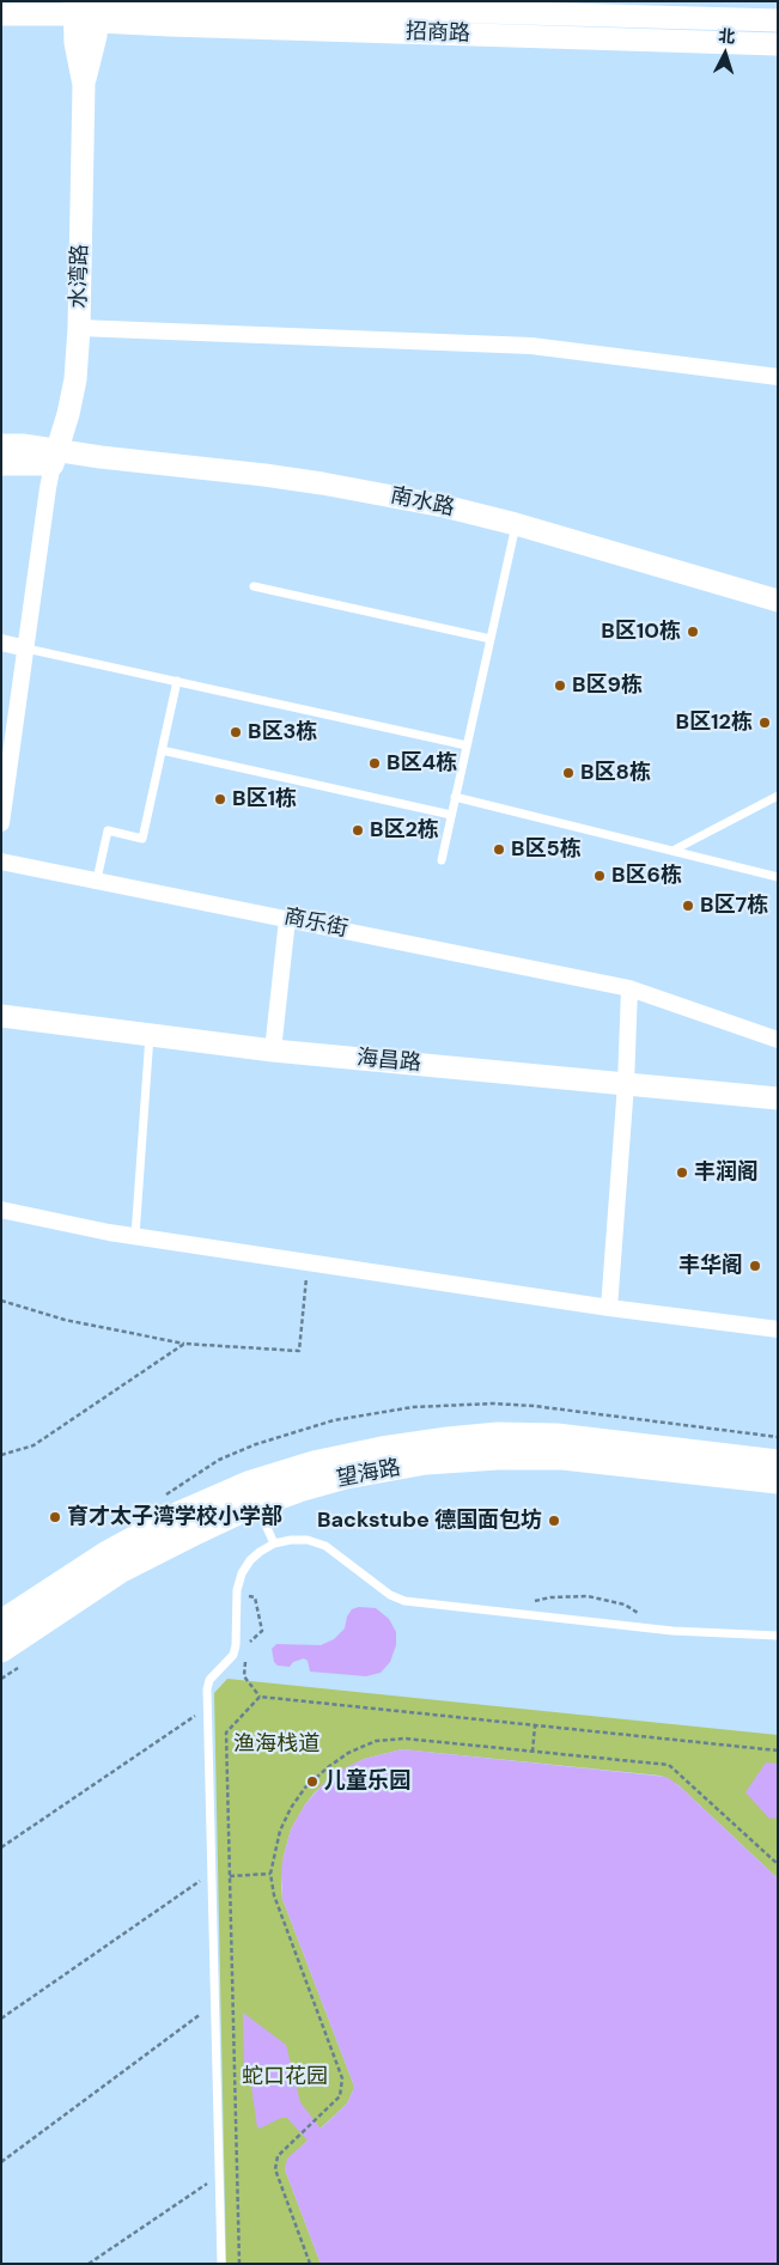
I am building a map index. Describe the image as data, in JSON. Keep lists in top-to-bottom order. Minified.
{"streets":{"main road":["招商路","水湾路","南水路","海昌路","望海路"],"street":["商乐街"]},"crossings":[["招商路","水湾路"],["水湾路","南水路"]],"parks":["渔海栈道","蛇口花园"],"places":["B区10栋","B区9栋","B区12栋","B区3栋","B区4栋","B区8栋","B区1栋","B区2栋","B区5栋","B区6栋","B区7栋","丰润阁","丰华阁","育才太子湾学校小学部","Backstube 德国面包坊","儿童乐园"],"north":"top"}
